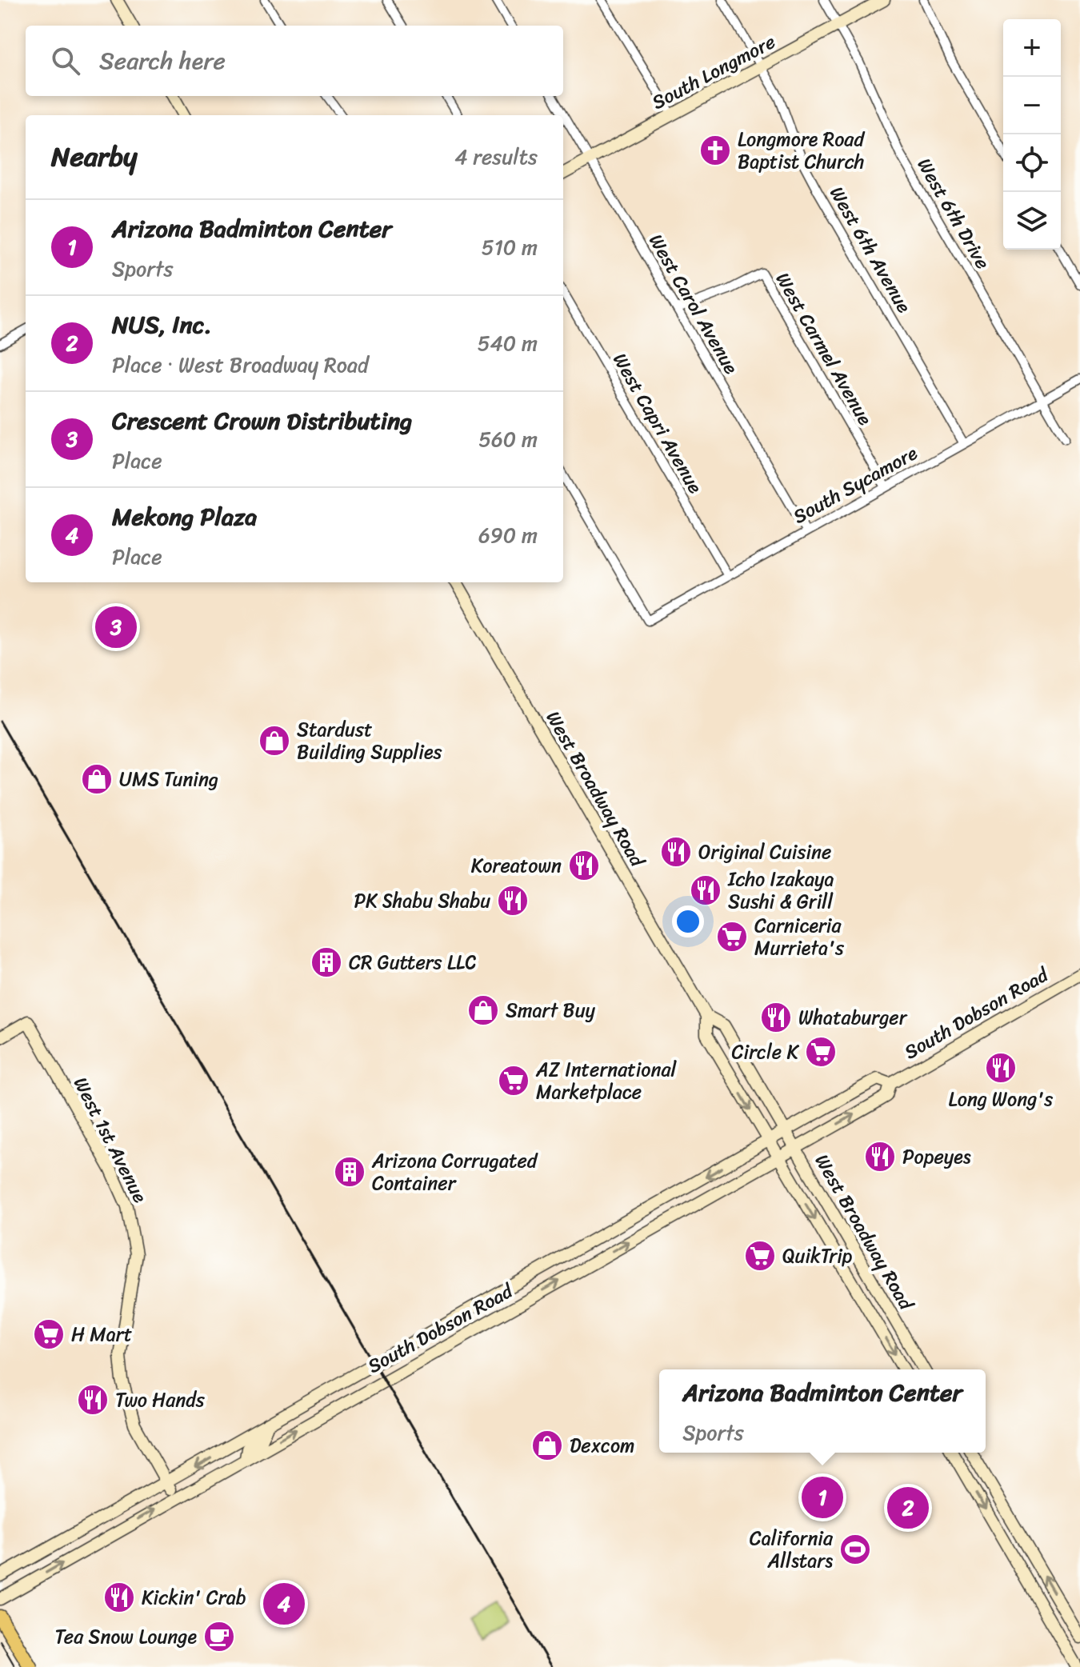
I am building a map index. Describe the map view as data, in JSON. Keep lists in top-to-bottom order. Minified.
{"streets":{"main road":["South Longmore","West Broadway Road","South Dobson Road","West 1st Avenue"],"street":["West 6th Drive","West 6th Avenue","West Carol Avenue","West Carmel Avenue","West Capri Avenue","South Sycamore"]},"crossings":[["South Longmore","West 6th Drive"],["South Longmore","West 6th Avenue"],["South Longmore","West Carol Avenue"],["West 6th Drive","South Sycamore"],["West 6th Avenue","South Sycamore"],["West Carol Avenue","West Carmel Avenue"],["West Carol Avenue","South Sycamore"],["West Carmel Avenue","South Sycamore"],["West Capri Avenue","South Sycamore"],["West Broadway Road","South Dobson Road"],["South Dobson Road","West 1st Avenue"]],"places":{"church":["Longmore Road Baptist Church"],"shop":["Stardust Building Supplies","UMS Tuning","Smart Buy","Dexcom"],"restaurant":["Original Cuisine","Koreatown","Icho Izakaya Sushi & Grill","PK Shabu Shabu","Whataburger","Long Wong's","Popeyes","Two Hands","Kickin' Crab"],"supermarket":["Carniceria Murrieta's","Circle K","AZ International Marketplace","QuikTrip","H Mart"],"building":["CR Gutters LLC","Arizona Corrugated Container"],"sports":["California Allstars"],"cafe":["Tea Snow Lounge"]},"page":{"map_buttons":["+","−"],"search":"Search here","heading":["Nearby","4 results"],"list":[{"mark":"1","name":"Arizona Badminton Center","note":"Sports","value":"510 m"},{"mark":"2","name":"NUS, Inc.","note":"Place · West Broadway Road","value":"540 m"},{"mark":"3","name":"Crescent Crown Distributing","note":"Place","value":"560 m"},{"mark":"4","name":"Mekong Plaza","note":"Place","value":"690 m"}],"pins":["3","1","2","4"],"popup":["Arizona Badminton Center","Sports"]}}
